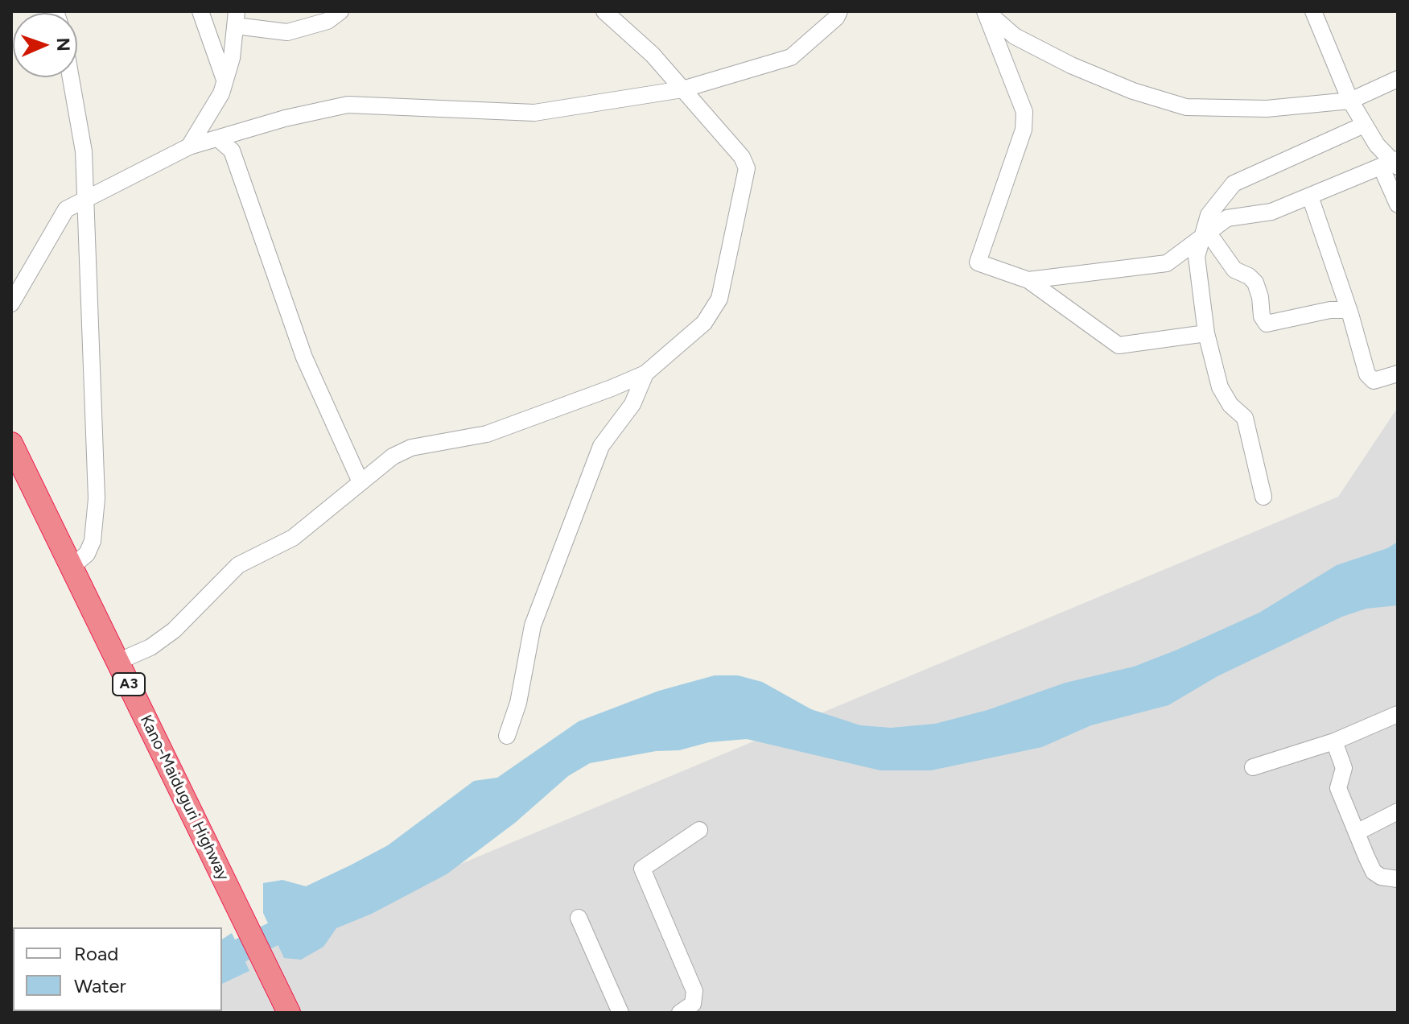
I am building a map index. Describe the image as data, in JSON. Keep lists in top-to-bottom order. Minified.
{"streets":{"highway":["A3","Kano-Maiduguri Highway"]},"legend":["Road","Water"],"north":"right"}
